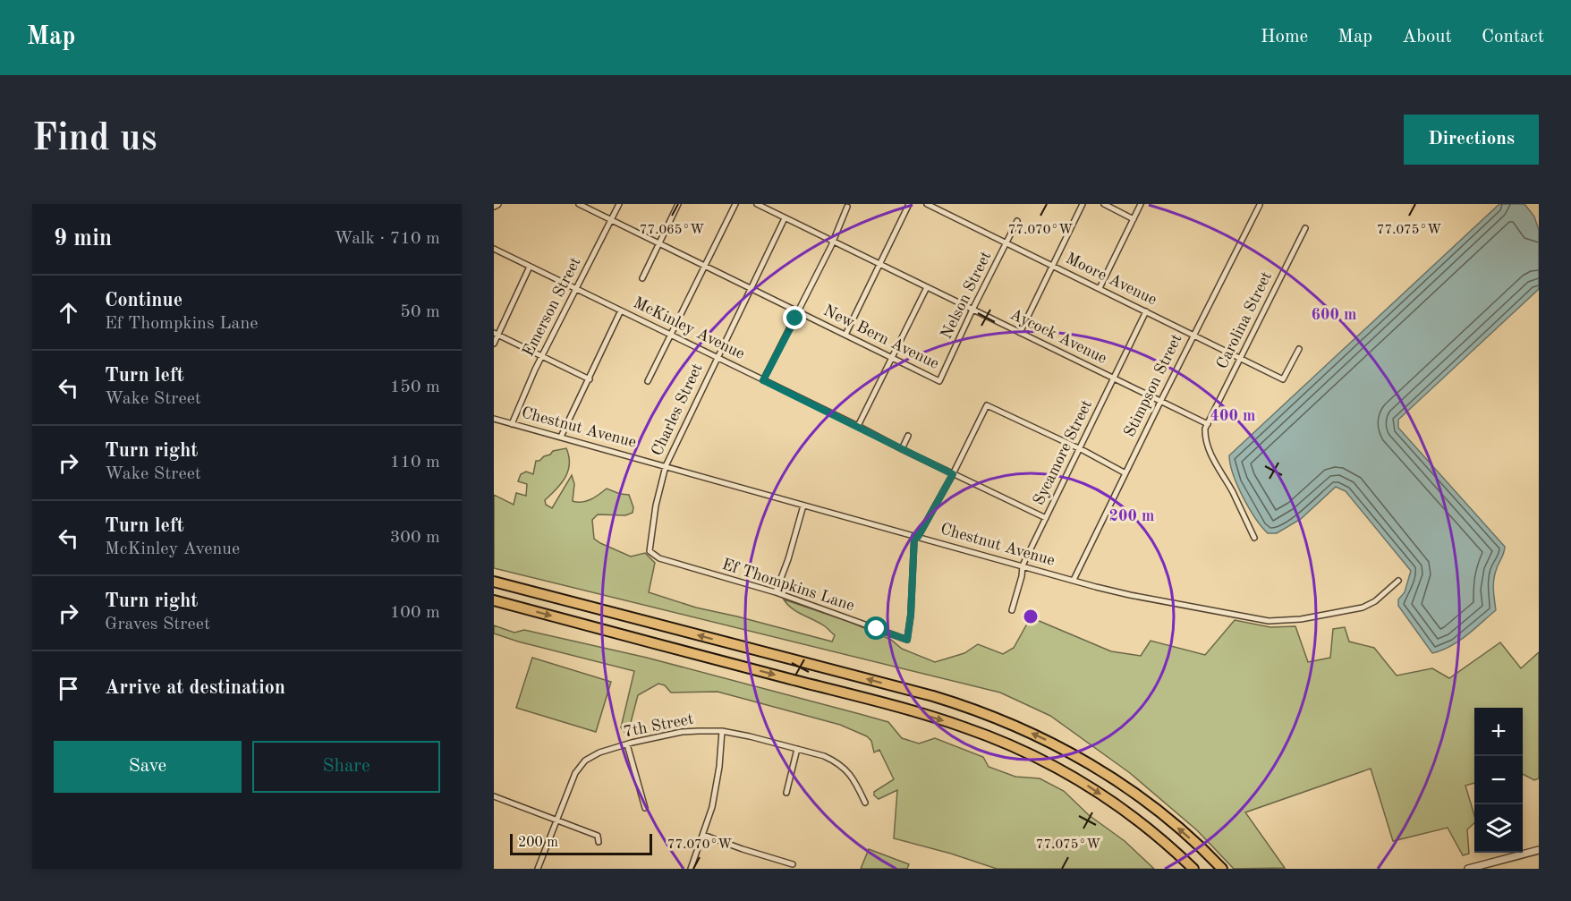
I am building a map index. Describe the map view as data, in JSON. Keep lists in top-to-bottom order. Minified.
{"streets":{"street":["Moore Avenue","Nelson Street","Emerson Street","Carolina Street","McKinley Avenue","Aycock Avenue","New Bern Avenue","Stimpson Street","Charles Street","Chestnut Avenue","Sycamore Street","Ef Thompkins Lane","7th Street"]},"crossings":[["Moore Avenue","Nelson Street"],["Moore Avenue","Carolina Street"],["Moore Avenue","Stimpson Street"],["Moore Avenue","Sycamore Street"],["Nelson Street","Aycock Avenue"],["Nelson Street","New Bern Avenue"],["Emerson Street","McKinley Avenue"],["Emerson Street","New Bern Avenue"],["Emerson Street","Chestnut Avenue"],["Carolina Street","Aycock Avenue"],["McKinley Avenue","Charles Street"],["McKinley Avenue","Sycamore Street"],["Aycock Avenue","Stimpson Street"],["Aycock Avenue","Charles Street"],["Aycock Avenue","Sycamore Street"],["New Bern Avenue","Charles Street"],["Stimpson Street","Chestnut Avenue"],["Charles Street","Chestnut Avenue"],["Charles Street","Ef Thompkins Lane"],["Chestnut Avenue","Sycamore Street"],["Chestnut Avenue","Ef Thompkins Lane"]],"scale_bar":"200 m","page":{"header":"Map","nav":["Home","Map","About","Contact"],"buttons":["Directions",["Save","Share"]],"title":"Find us","heading":["9 min","Walk · 710 m"],"list":[["Continue","Ef Thompkins Lane","50 m"],["Turn left","Wake Street","150 m"],["Turn right","Wake Street","110 m"],["Turn left","McKinley Avenue","300 m"],["Turn right","Graves Street","100 m"],"Arrive at destination"],"map_buttons":["+","−"],"scale":"200 m"},"coordinates":["77.065°W","77.070°W","77.075°W"],"rings":["600 m","400 m","200 m"]}
